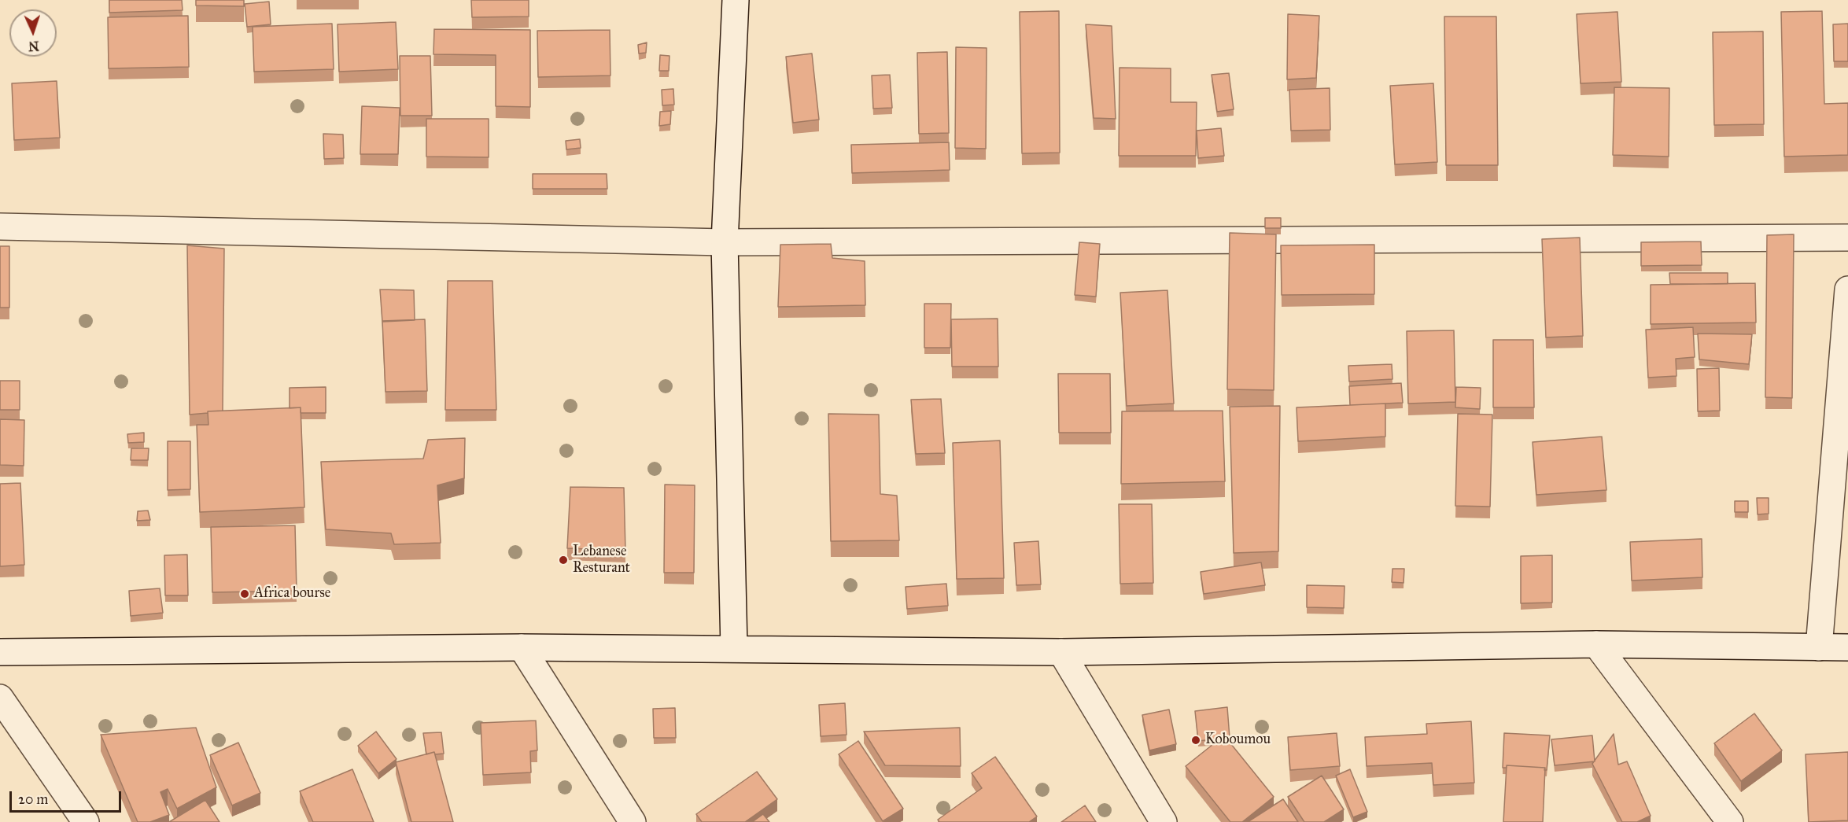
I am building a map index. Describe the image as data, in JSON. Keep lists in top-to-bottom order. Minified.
{"places":["Lebanese Resturant","Africa bourse","Koboumou"],"scale_bar":"20 m","north":"bottom"}
